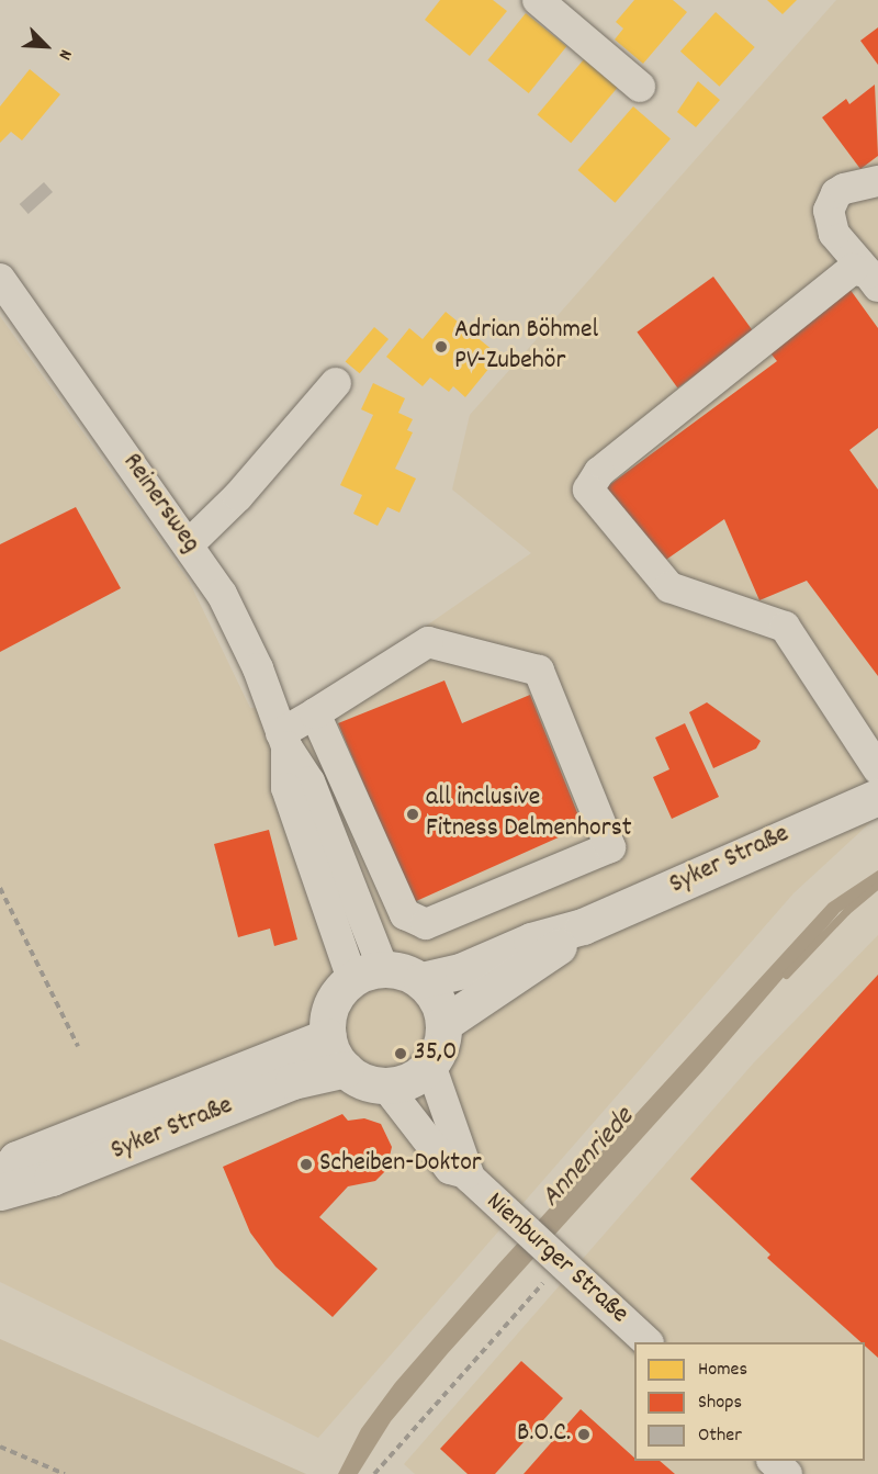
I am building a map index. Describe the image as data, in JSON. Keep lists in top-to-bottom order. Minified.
{"streets":{"main road":["Syker Straße"],"street":["Reinersweg","Nienburger Straße"]},"crossings":[["Reinersweg","Syker Straße"],["Reinersweg","Nienburger Straße"],["Syker Straße","Nienburger Straße"]],"water":["Annenriede"],"places":["Adrian Böhmel PV-Zubehör","all inclusive Fitness Delmenhorst","35,0","Scheiben-Doktor","B.O.C."],"legend":["Homes","Shops","Other"],"north":"bottom right"}
